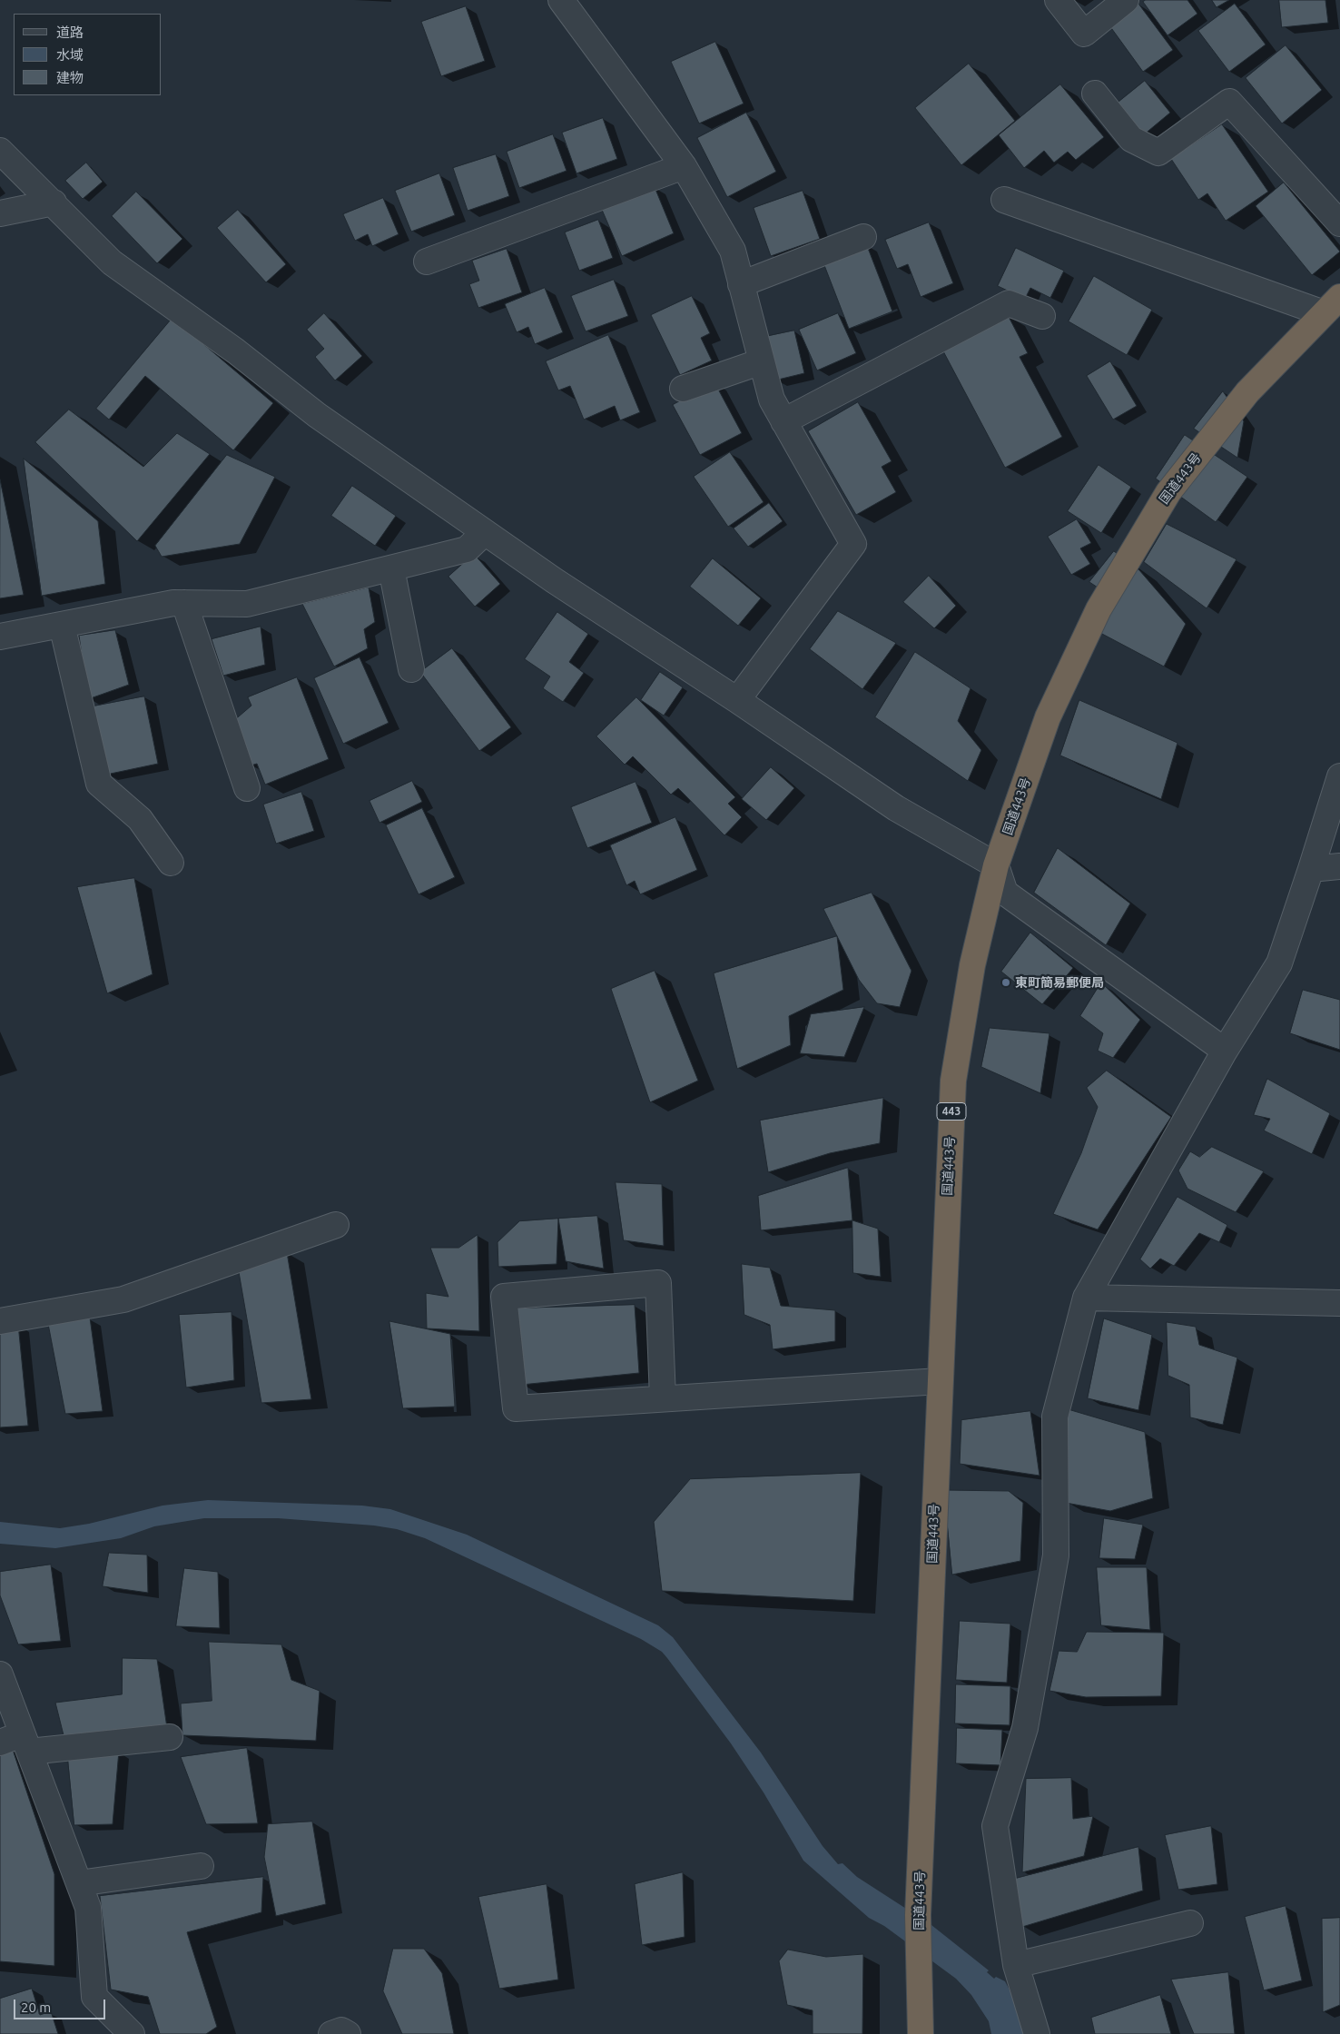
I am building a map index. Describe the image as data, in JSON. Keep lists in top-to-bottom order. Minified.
{"streets":{"highway":["国道443号","443"]},"places":["東町簡易郵便局"],"legend":["道路","水域","建物"],"scale_bar":"20 m"}
